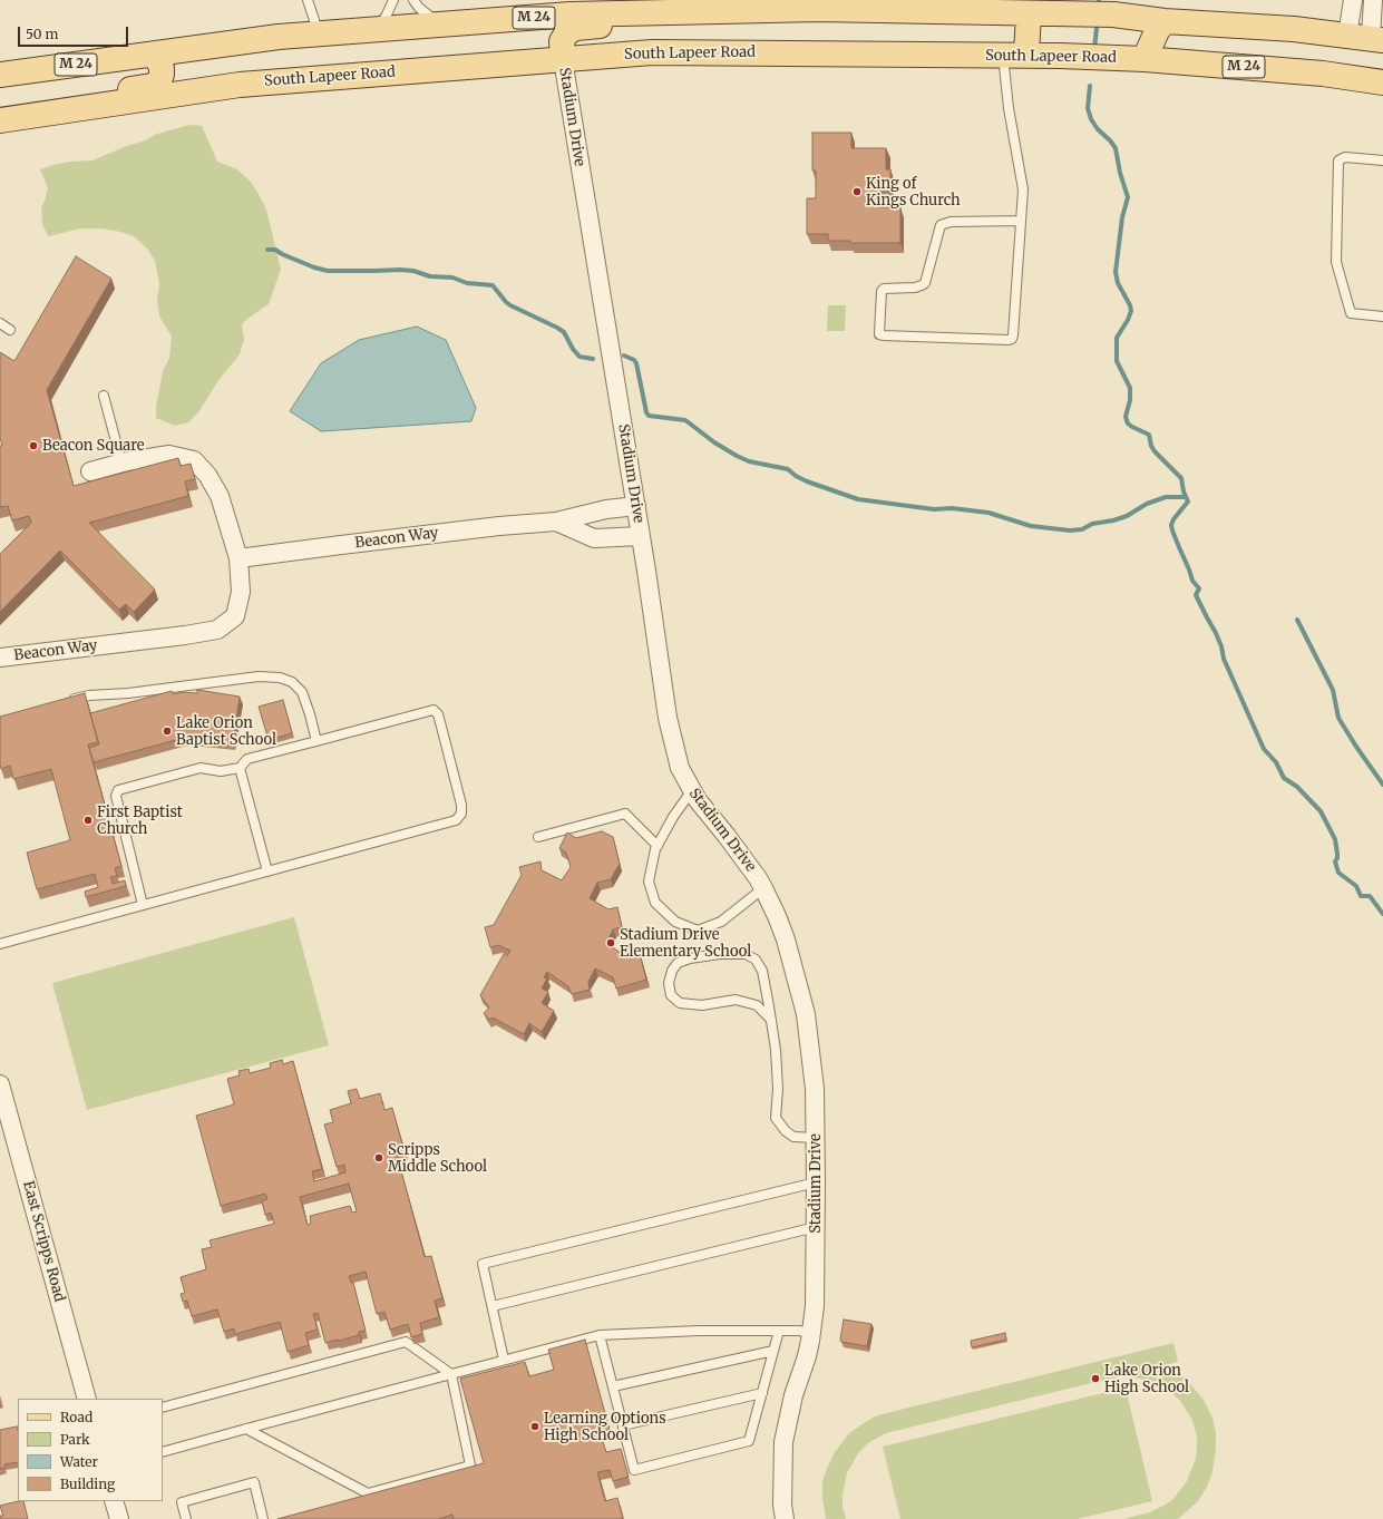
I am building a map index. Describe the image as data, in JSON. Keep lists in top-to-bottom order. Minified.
{"streets":{"main road":["M 24","South Lapeer Road"],"street":["Stadium Drive","Beacon Way","East Scripps Road"]},"crossings":[["South Lapeer Road","Stadium Drive"],["Stadium Drive","Beacon Way"]],"places":["King of Kings Church","Beacon Square","Lake Orion Baptist School","First Baptist Church","Stadium Drive Elementary School","Scripps Middle School","Lake Orion High School","Learning Options High School"],"legend":["Road","Park","Water","Building"],"scale_bar":"50 m"}
